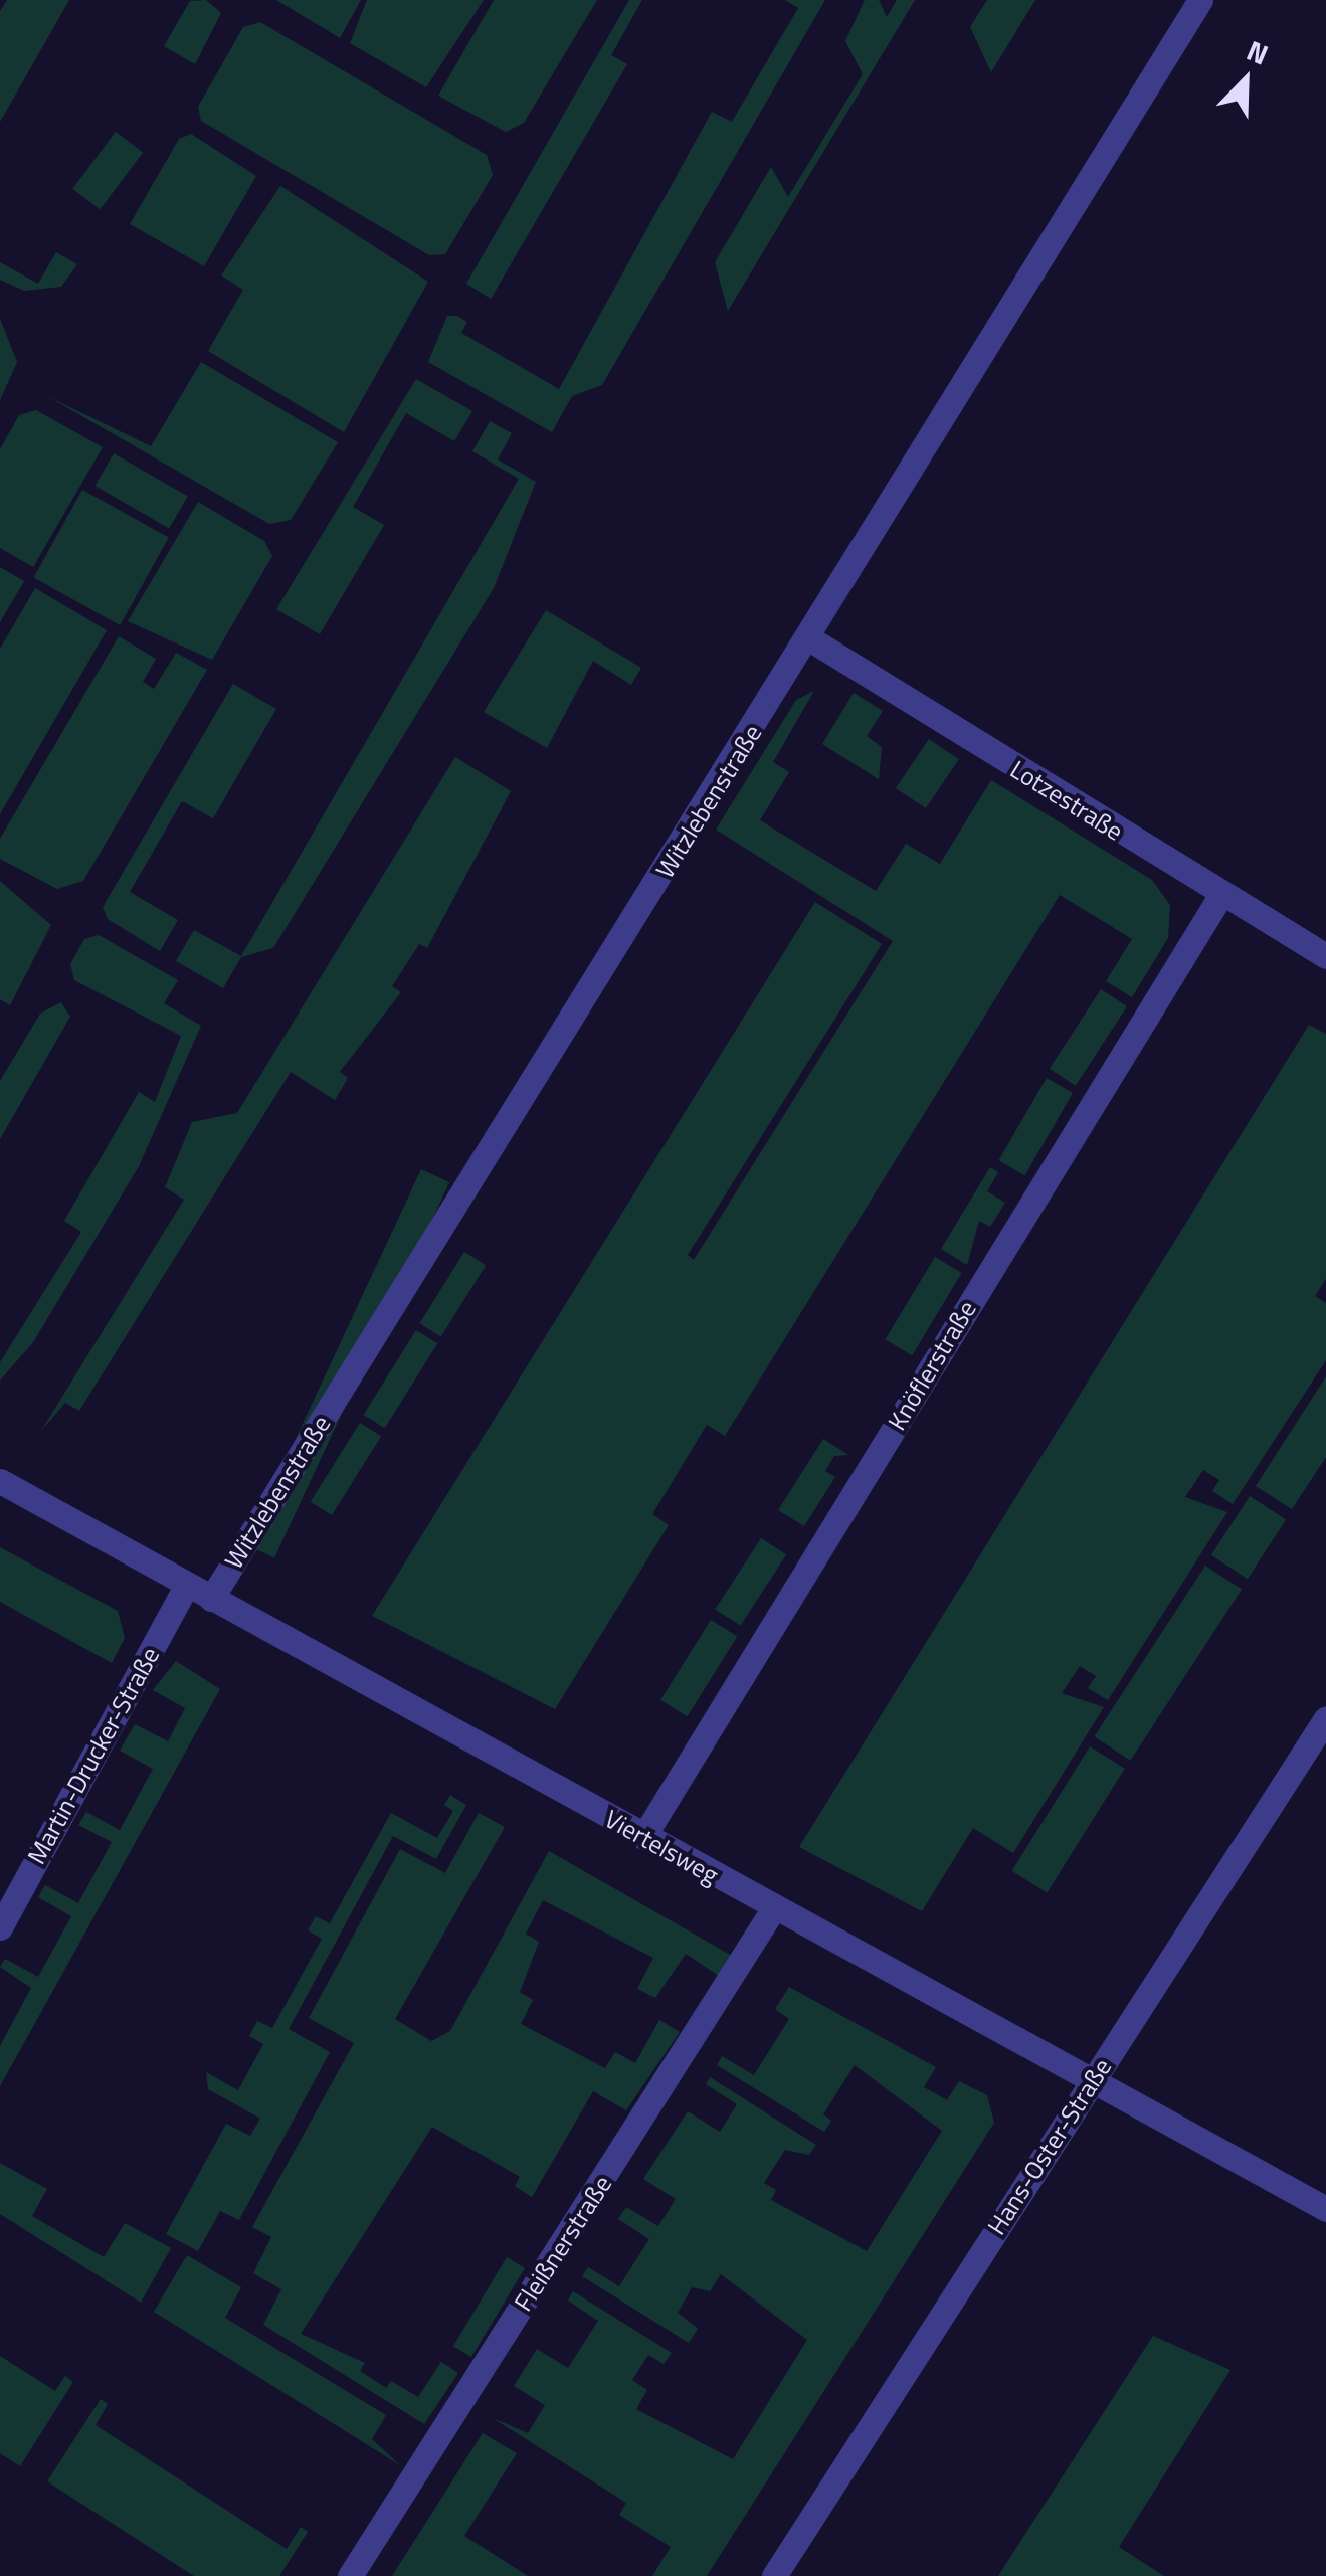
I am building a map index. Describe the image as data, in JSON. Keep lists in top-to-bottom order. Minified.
{"streets":{"street":["Lotzestraße","Witzlebenstraße","Knöflerstraße","Martin-Drucker-Straße","Viertelsweg","Hans-Oster-Straße","Fleißnerstraße"]},"crossings":[["Lotzestraße","Witzlebenstraße"],["Lotzestraße","Knöflerstraße"],["Witzlebenstraße","Viertelsweg"],["Knöflerstraße","Viertelsweg"],["Martin-Drucker-Straße","Viertelsweg"],["Viertelsweg","Hans-Oster-Straße"],["Viertelsweg","Fleißnerstraße"]],"north":"top right"}
